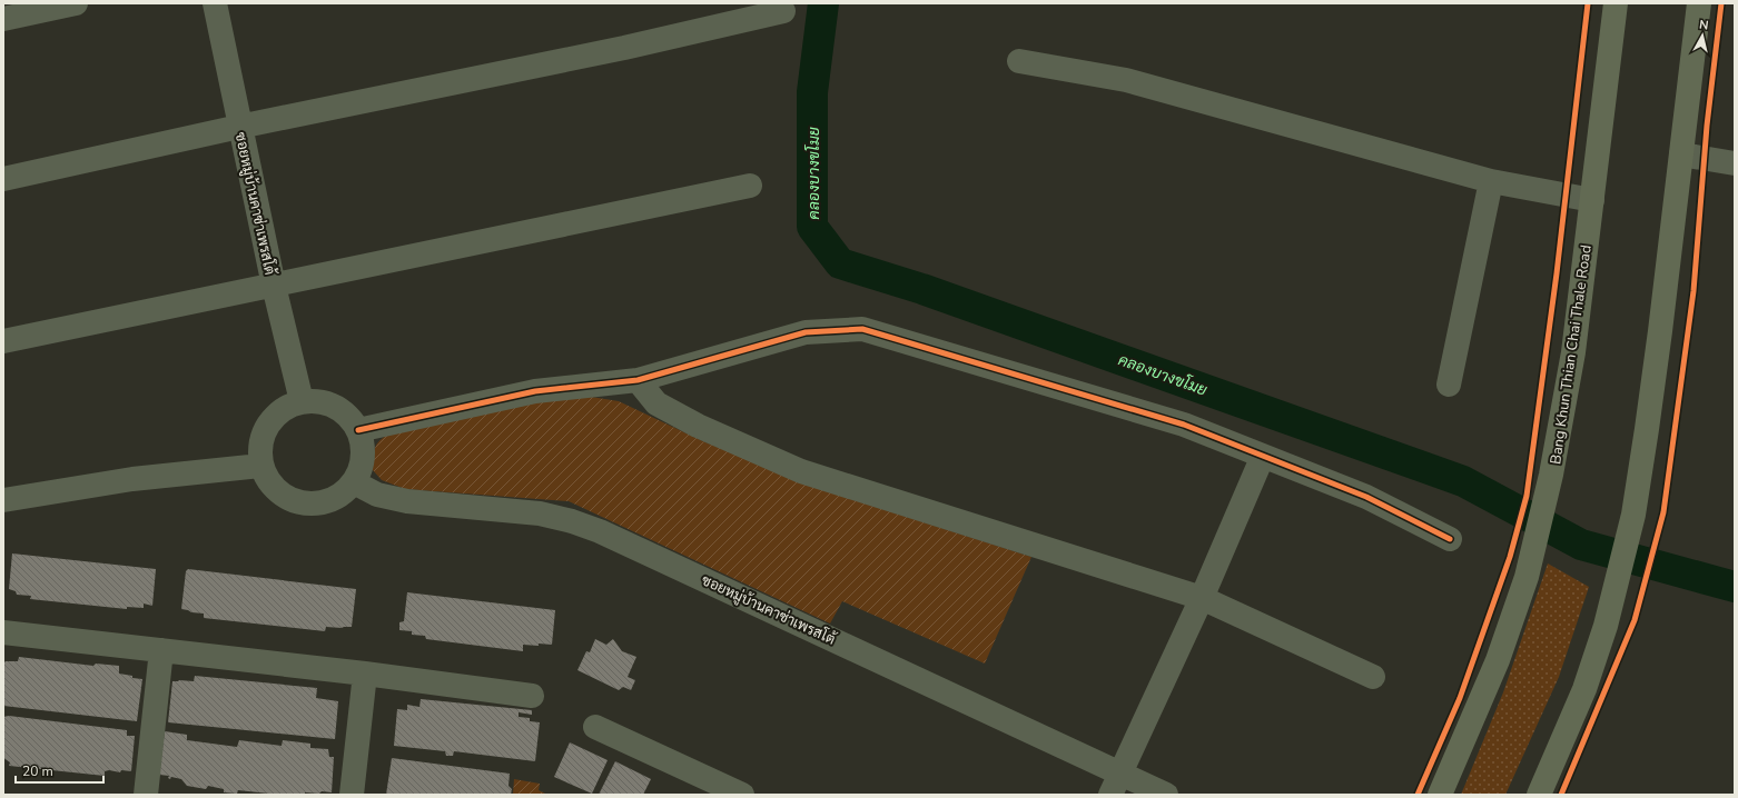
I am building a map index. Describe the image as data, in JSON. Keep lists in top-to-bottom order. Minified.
{"streets":{"main road":["Bang Khun Thian Chai Thale Road"],"street":["ซอยหมู่บ้านคาซ่าเพรสโต้"]},"water":["คลองบางขโมย"],"scale_bar":"20 m","north":"top"}
